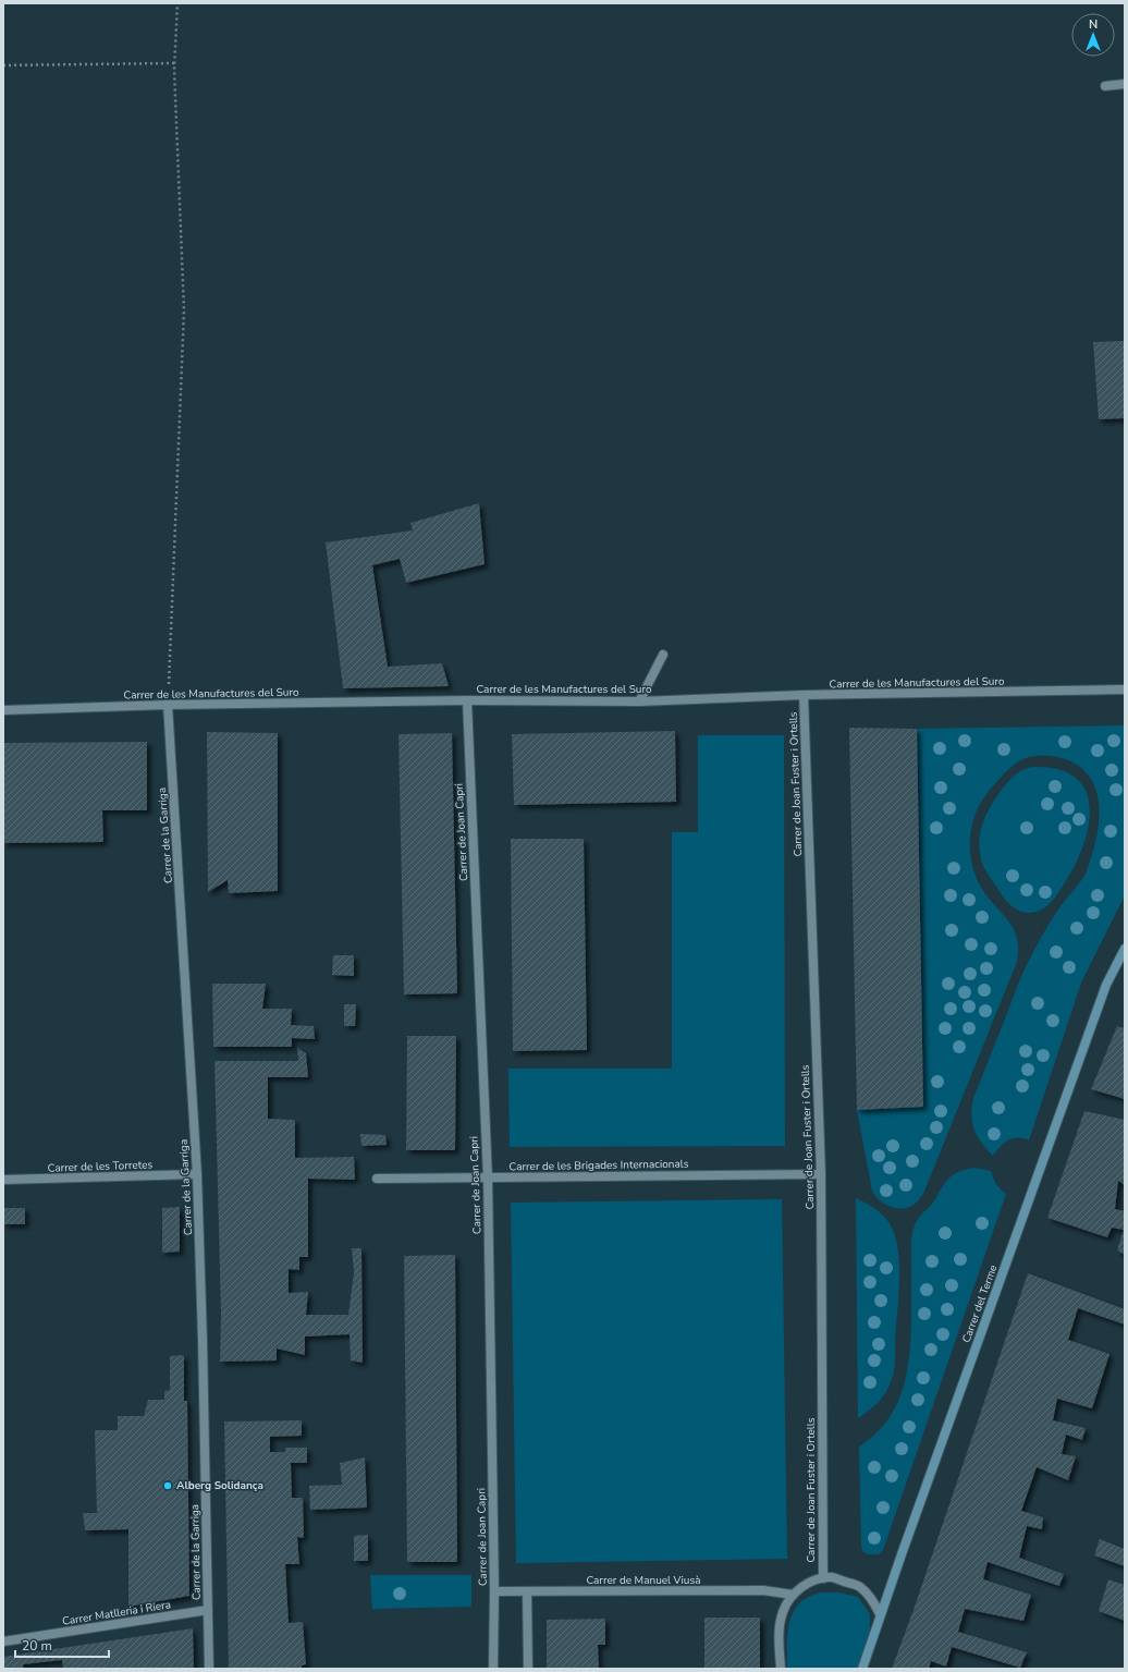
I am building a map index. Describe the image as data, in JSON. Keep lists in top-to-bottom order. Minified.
{"streets":{"street":["Carrer de les Manufactures del Suro","Carrer de Joan Fuster i Ortells","Carrer de Joan Capri","Carrer de la Garriga","Carrer de les Brigades Internacionals","Carrer de les Torretes","Carrer del Terme","Carrer de Manuel Viusà","Carrer Matlleria i Riera"]},"crossings":[["Carrer de les Manufactures del Suro","Carrer de Joan Fuster i Ortells"],["Carrer de les Manufactures del Suro","Carrer de Joan Capri"],["Carrer de les Manufactures del Suro","Carrer de la Garriga"],["Carrer de Joan Fuster i Ortells","Carrer de les Brigades Internacionals"],["Carrer de Joan Capri","Carrer de les Brigades Internacionals"],["Carrer de Joan Capri","Carrer de Manuel Viusà"],["Carrer de la Garriga","Carrer de les Torretes"],["Carrer de la Garriga","Carrer Matlleria i Riera"]],"places":["Alberg Solidança"],"scale_bar":"20 m","north":"top"}
